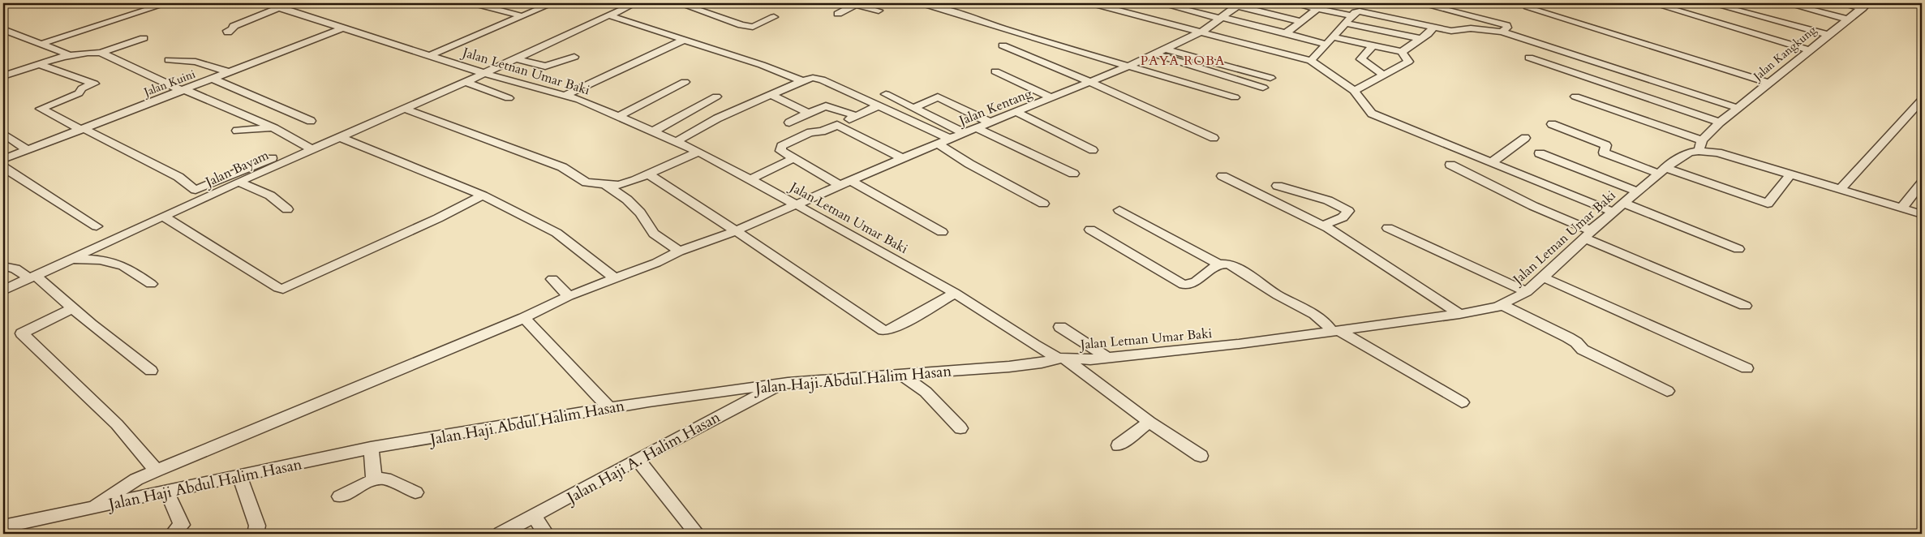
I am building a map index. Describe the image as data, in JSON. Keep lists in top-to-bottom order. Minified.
{"streets":{"street":["Jalan Kangkung","Jalan Letnan Umar Baki","Jalan Kuini","Jalan Kentang","Jalan Bayam","Jalan Haji Abdul Halim Hasan","Jalan Haji A. Halim Hasan"]},"crossings":[["Jalan Kangkung","Jalan Letnan Umar Baki"],["Jalan Letnan Umar Baki","Jalan Kuini"],["Jalan Letnan Umar Baki","Jalan Kentang"],["Jalan Letnan Umar Baki","Jalan Bayam"],["Jalan Letnan Umar Baki","Jalan Haji Abdul Halim Hasan"],["Jalan Kentang","Jalan Haji Abdul Halim Hasan"],["Jalan Haji Abdul Halim Hasan","Jalan Haji A. Halim Hasan"]],"districts":["PAYA ROBA"]}
